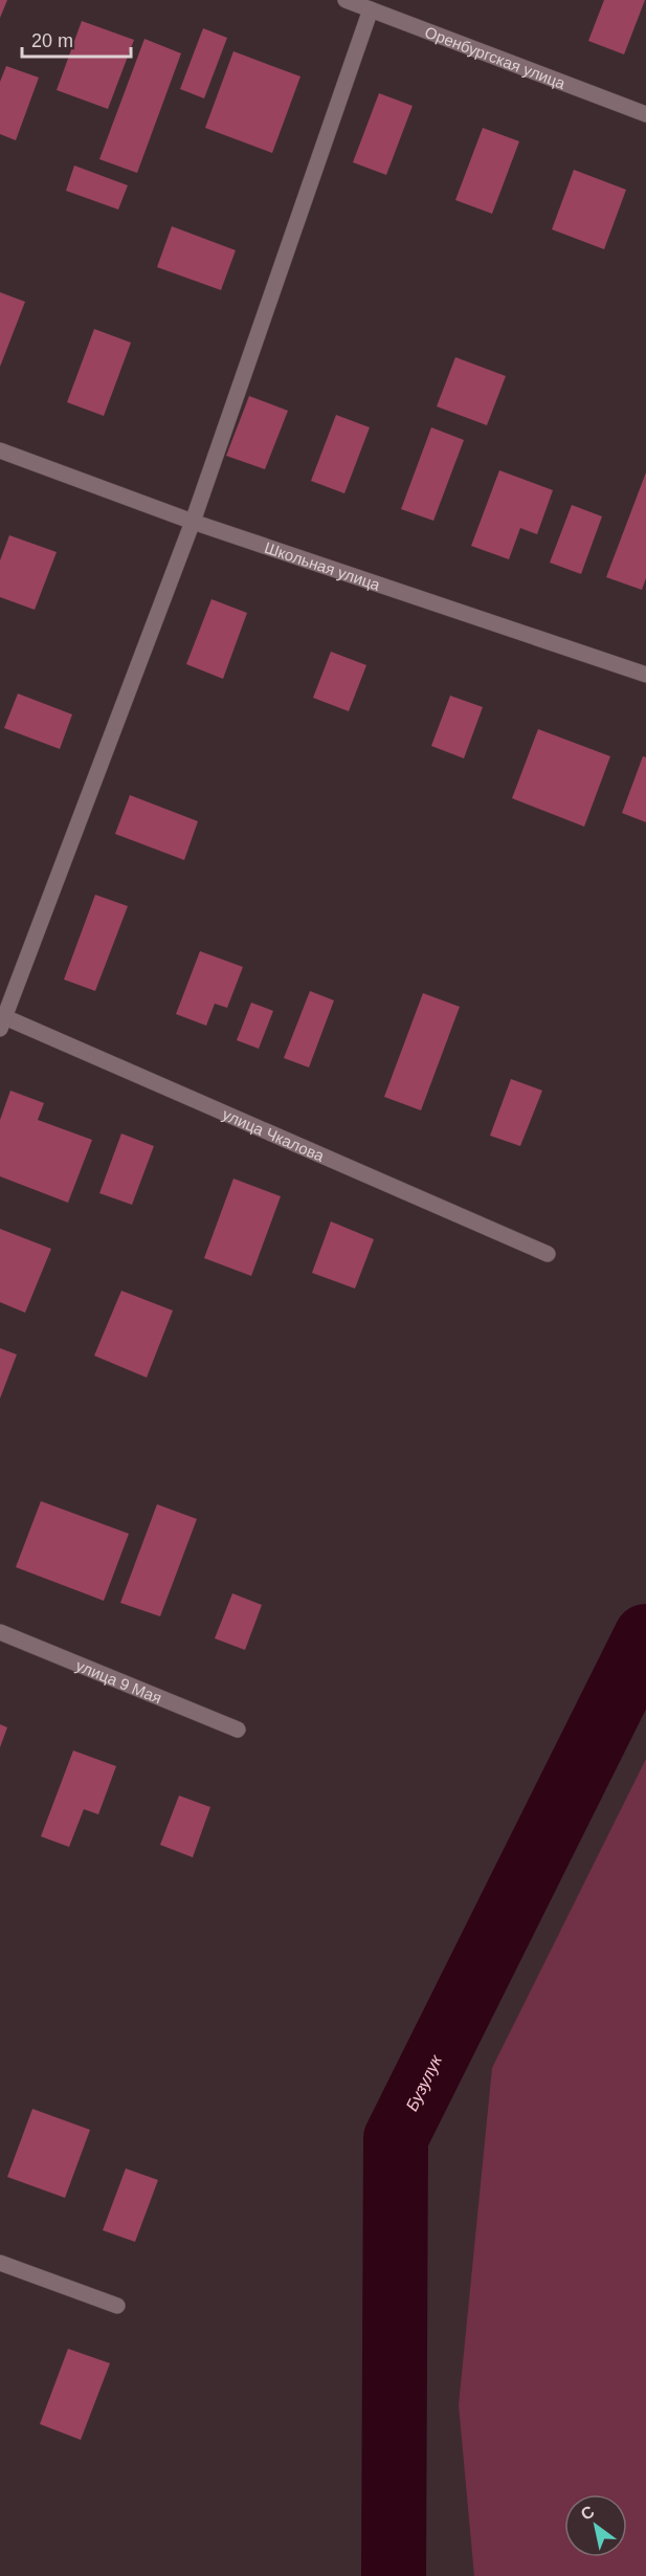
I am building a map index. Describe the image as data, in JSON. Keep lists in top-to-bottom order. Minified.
{"streets":{"street":["Оренбургская улица","Школьная улица","улица Чкалова","улица 9 Мая"]},"water":["Бузулук"],"scale_bar":"20 m","north":"top left"}
